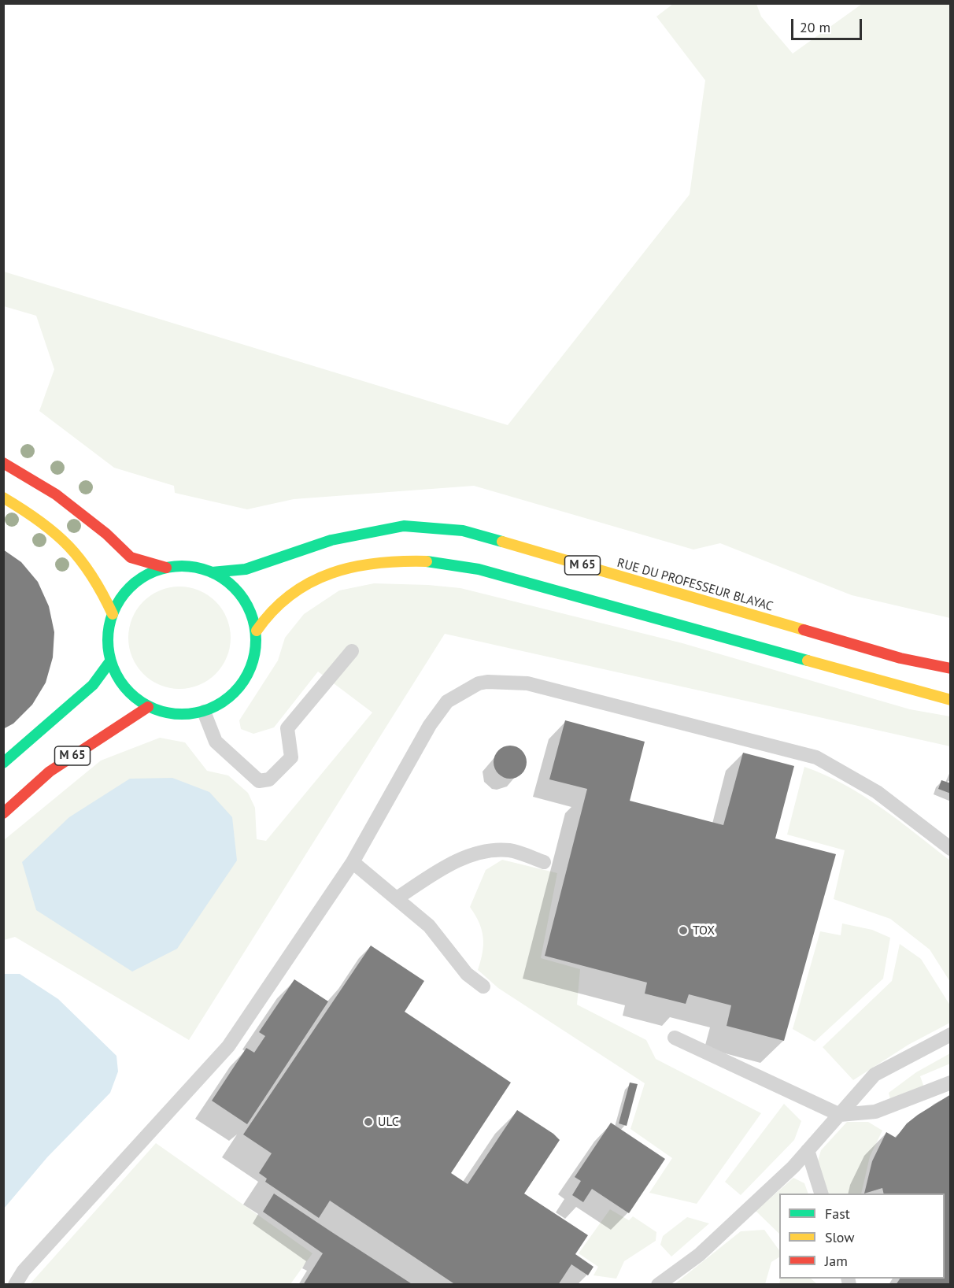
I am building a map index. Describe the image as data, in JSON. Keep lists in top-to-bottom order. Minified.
{"streets":{"main road":["M 65","RUE DU PROFESSEUR BLAYAC"]},"crossings":[["M 65","RUE DU PROFESSEUR BLAYAC"]],"places":["TOX","ULC"],"legend":["Fast","Slow","Jam"],"scale_bar":"20 m"}
